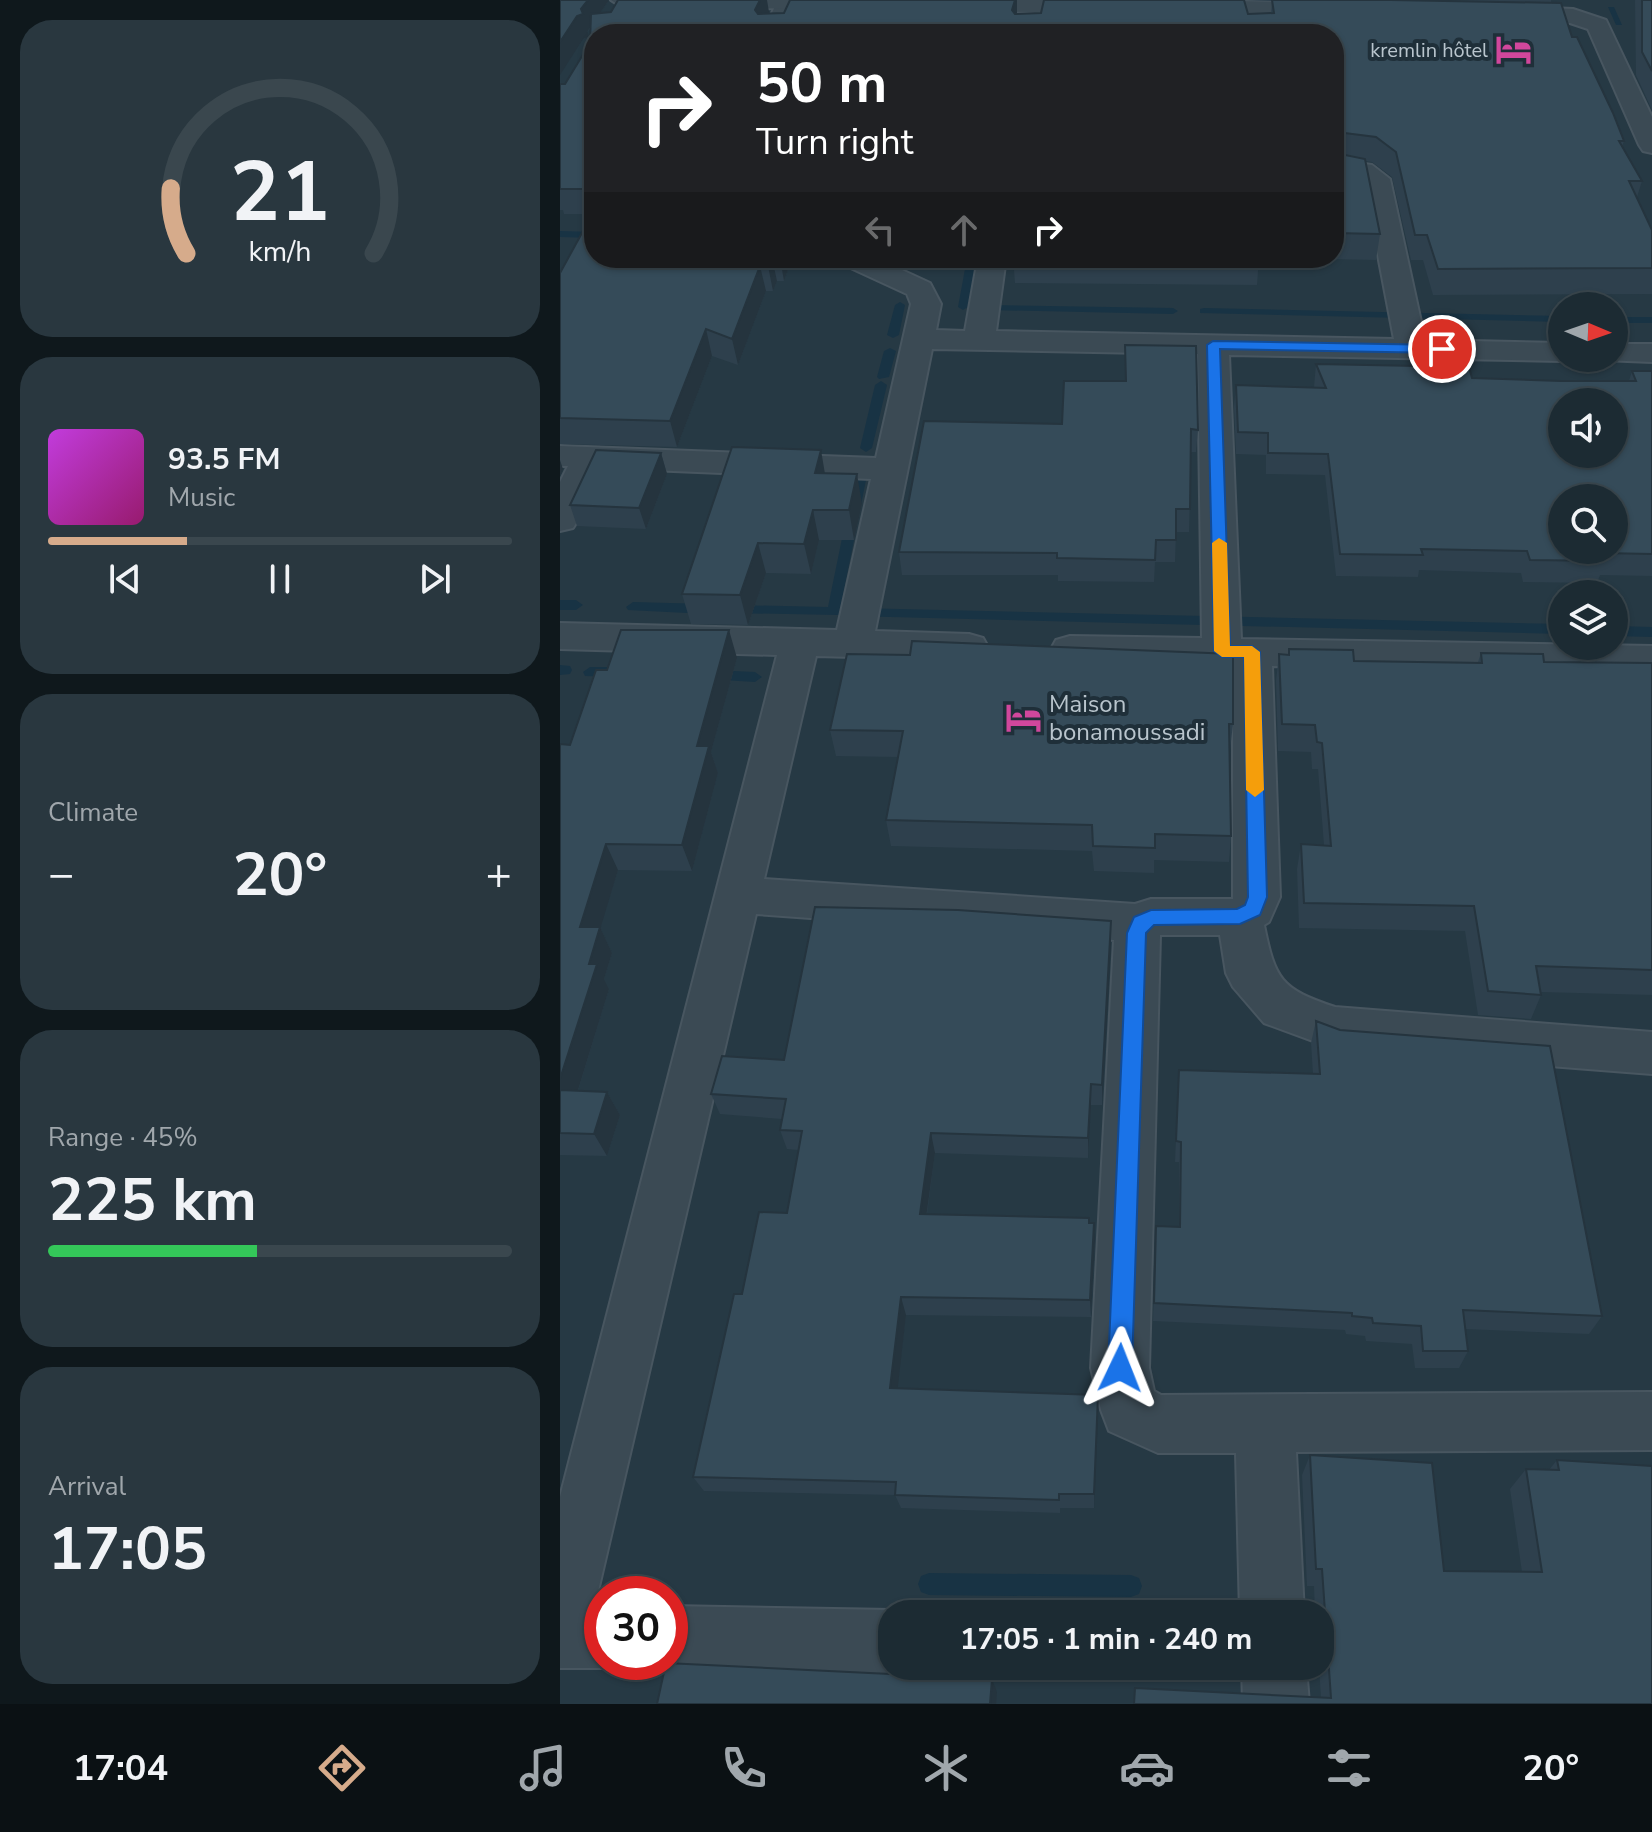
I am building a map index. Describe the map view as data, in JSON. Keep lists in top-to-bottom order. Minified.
{"places":{"hotel":["kremlin hôtel","Maison bonamoussadi"]},"north":"right","page":{"turn":["50 m","Turn right"],"song":["93.5 FM","Music"],"tile":["Climate",["Range · 45%","225 km"],["Arrival","17:05"]],"heat":["−","20°","+"],"limit":"30","trip":"17:05 · 1 min · 240 m","tabs":["17:04","20°"],"gauge":["21","km/h"]}}
